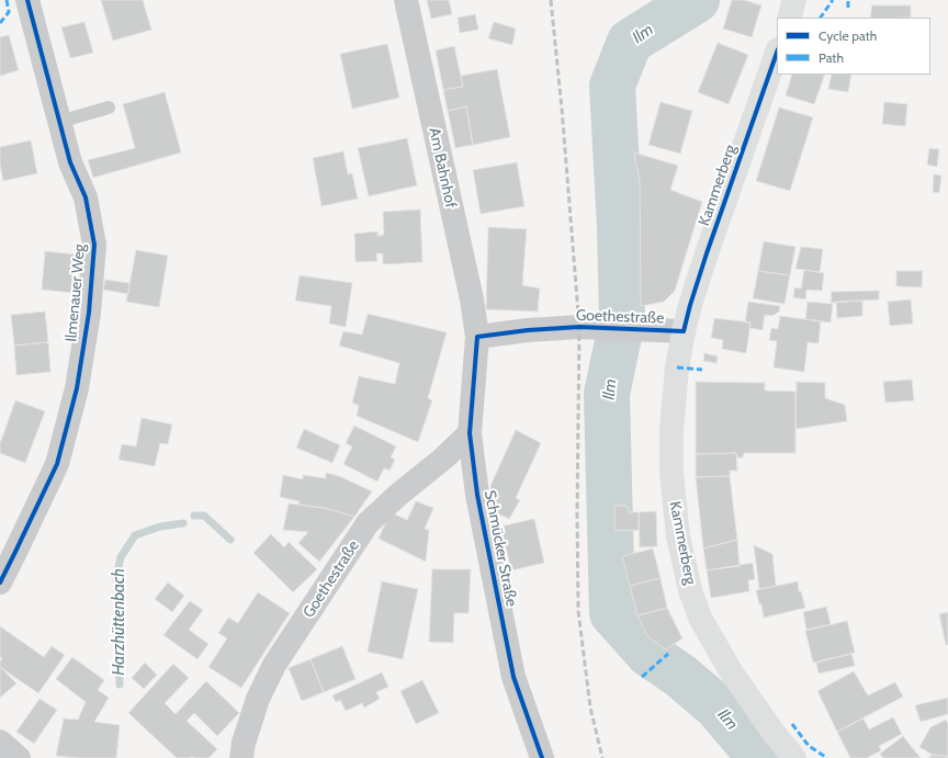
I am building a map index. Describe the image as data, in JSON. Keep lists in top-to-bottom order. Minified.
{"streets":{"main road":["Kammerberg"],"street":["Am Bahnhof","Ilmenauer Weg","Goethestraße","Schmücker Straße"]},"crossings":[["Am Bahnhof","Goethestraße"],["Am Bahnhof","Schmücker Straße"],["Kammerberg","Goethestraße"],["Goethestraße","Schmücker Straße"]],"water":["Ilm","Harzhüttenbach"],"legend":["Cycle path","Path"]}
